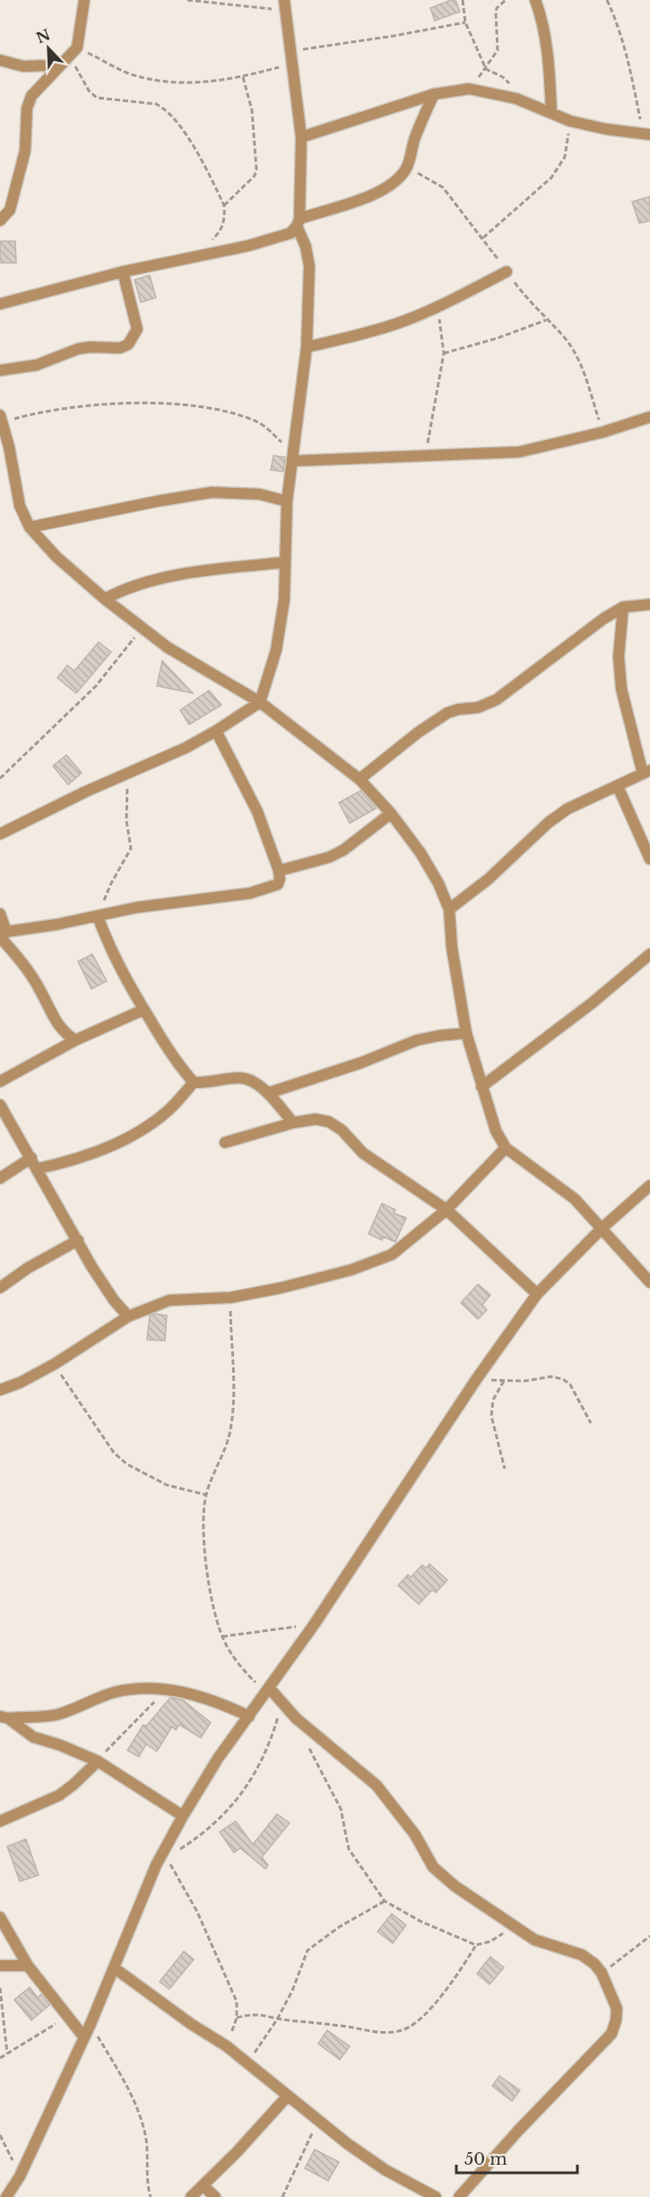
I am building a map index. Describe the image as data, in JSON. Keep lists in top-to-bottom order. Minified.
{"scale_bar":"50 m","north":"top left"}
